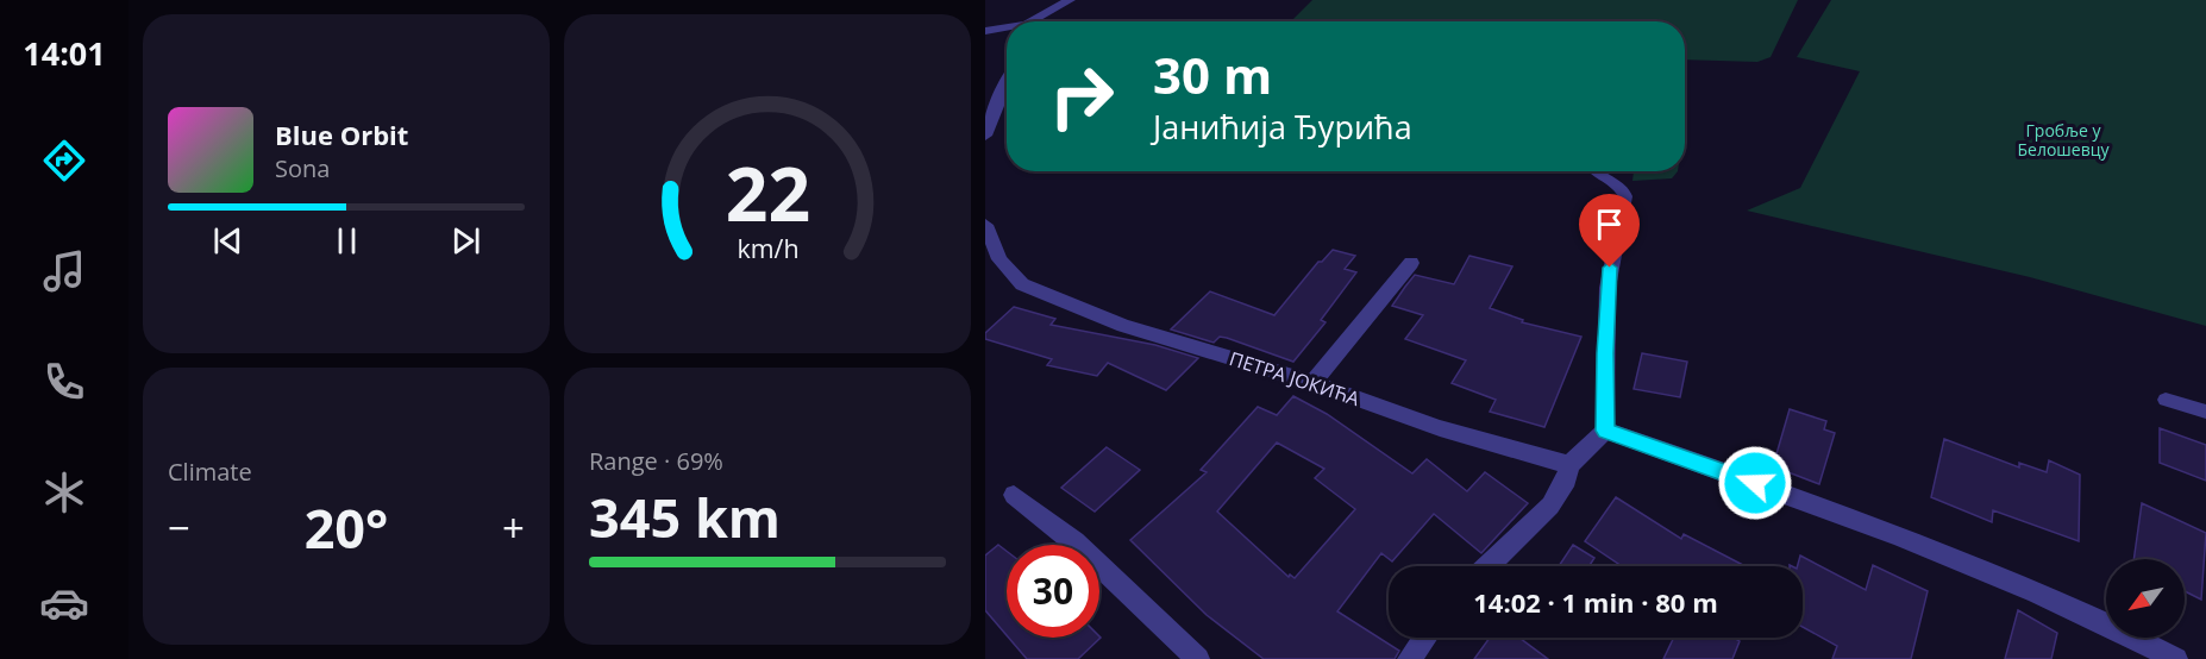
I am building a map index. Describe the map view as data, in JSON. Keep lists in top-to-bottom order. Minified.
{"streets":{"street":["ПЕТРА ЈОКИЋА"]},"parks":["Гробље у Белошевцу"],"north":"bottom left","page":{"tabs":"14:01","turn":["30 m","Јанићија Ђурића"],"song":["Blue Orbit","Sona"],"tile":["Climate",["Range · 69%","345 km"]],"heat":["−","20°","+"],"limit":"30","trip":"14:02 · 1 min · 80 m","gauge":["22","km/h"]}}
